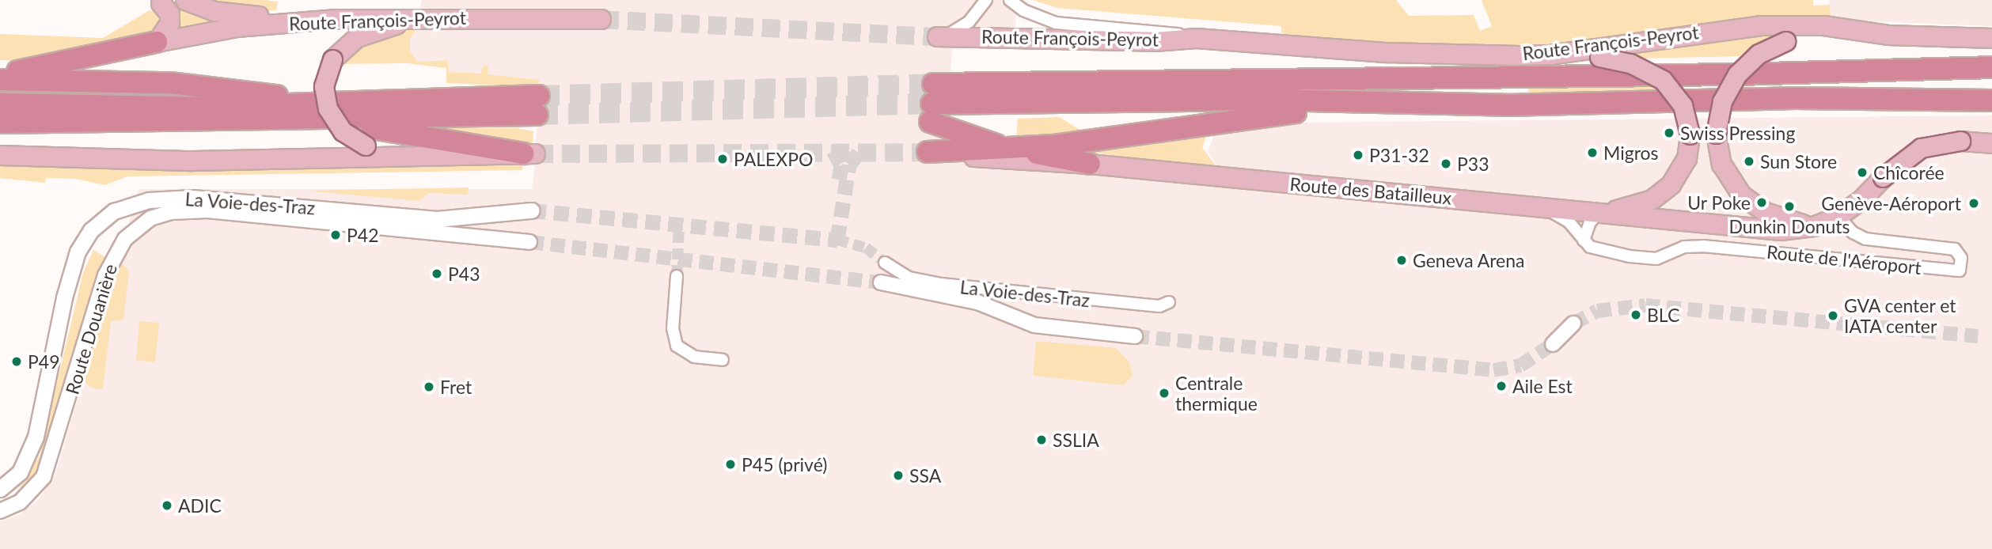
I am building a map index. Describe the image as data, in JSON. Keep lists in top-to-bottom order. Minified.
{"streets":{"main road":["Route François-Peyrot","Route des Batailleux","La Voie-des-Traz"],"street":["Route de l'Aéroport","Route Douanière"]},"crossings":[["Route des Batailleux","Route de l'Aéroport"]],"places":["Swiss Pressing","Migros","P31-32","PALEXPO","Sun Store","P33","Chîcorée","Ur Poke","Genève-Aéroport","Dunkin Donuts","P42","Geneva Arena","P43","BLC","GVA center et IATA center","P49","Aile Est","Fret","Centrale thermique","SSLIA","P45 (privé)","SSA","ADIC"]}
